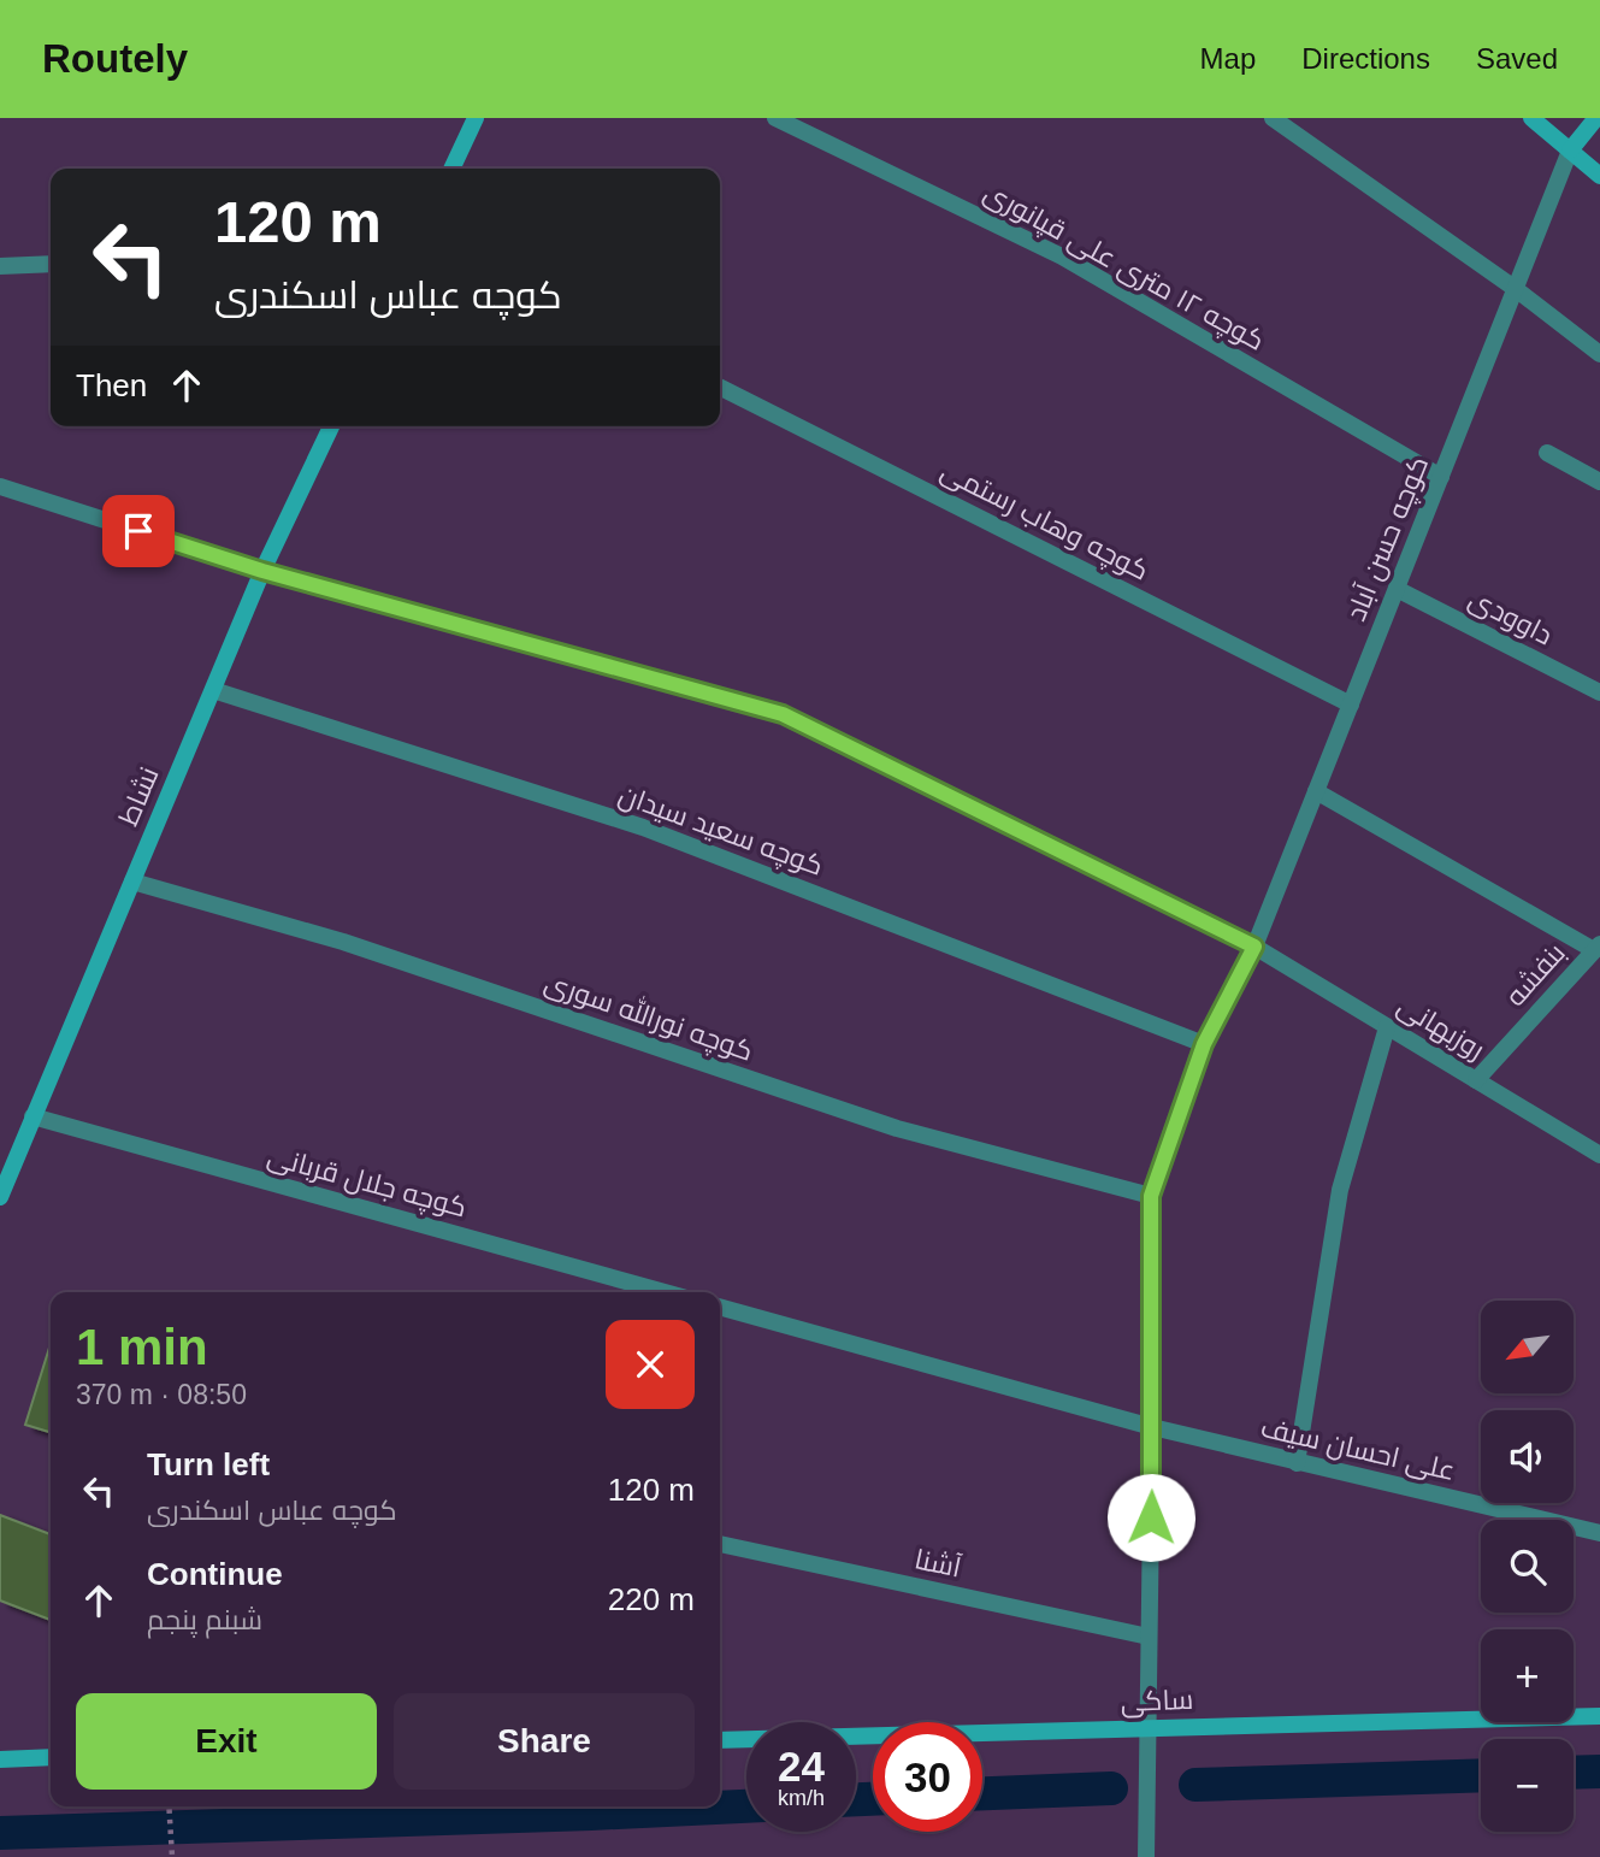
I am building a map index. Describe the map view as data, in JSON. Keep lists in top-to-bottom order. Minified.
{"streets":{"street":["کوچه ۱۲ متری علی قپانوری","کوچه وهاب رستمی","کوچه حسن آباد","داوودی","نشاط","کوچه سعید سیدان","بنفشه","کوچه نورالله سوری","روزبهانی","کوچه جلال قربانی","علی احسان سیف","آشنا","ساکی"]},"crossings":[["کوچه ۱۲ متری علی قپانوری","کوچه حسن آباد"],["کوچه وهاب رستمی","کوچه حسن آباد"],["کوچه حسن آباد","داوودی"],["کوچه حسن آباد","کوچه سعید سیدان"],["کوچه حسن آباد","کوچه نورالله سوری"],["کوچه حسن آباد","روزبهانی"],["کوچه حسن آباد","علی احسان سیف"],["کوچه حسن آباد","آشنا"],["کوچه حسن آباد","ساکی"],["نشاط","کوچه سعید سیدان"],["نشاط","کوچه نورالله سوری"],["نشاط","روزبهانی"],["نشاط","کوچه جلال قربانی"],["بنفشه","روزبهانی"]],"north":"bottom left","page":{"header":"Routely","nav":["Map","Directions","Saved"],"turn":["120 m","کوچه عباس اسکندری"],"then":"Then","heading":["1 min","370 m · 08:50"],"map_buttons":["+","−"],"list":[{"name":"Turn left","note":"کوچه عباس اسکندری","value":"120 m"},{"name":"Continue","note":"شبنم پنجم","value":"220 m"}],"buttons":["Exit","Share"],"speed":"24 km/h","limit":"30"}}
